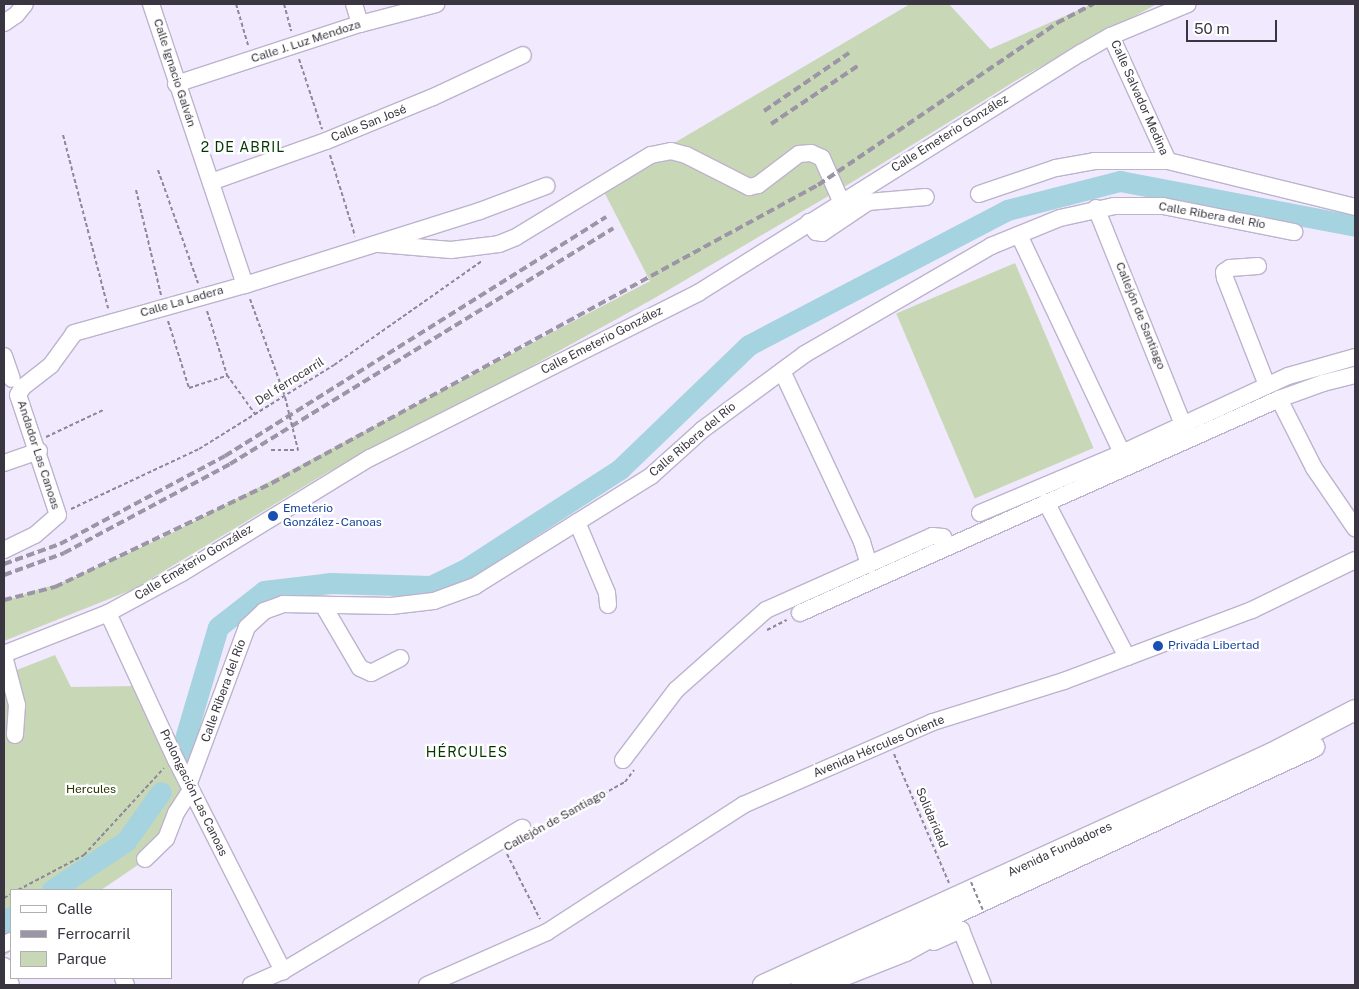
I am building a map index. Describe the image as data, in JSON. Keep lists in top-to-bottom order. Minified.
{"streets":{"main road":["Avenida Fundadores"],"street":["Calle J. Luz Mendoza","Calle Ignacio Galván","Calle Salvador Medina","Calle San José","Calle Emeterio González","Calle Ribera del Río","Calle La Ladera","Callejón de Santiago","Andador Las Canoas","Avenida Hércules Oriente","Prolongación Las Canoas"],"path":["Del ferrocarril","Solidaridad"]},"crossings":[["Calle J. Luz Mendoza","Calle Ignacio Galván"],["Calle Ignacio Galván","Calle San José"],["Calle Ignacio Galván","Calle La Ladera"],["Calle Salvador Medina","Calle Emeterio González"],["Calle Emeterio González","Calle La Ladera"],["Calle Emeterio González","Prolongación Las Canoas"],["Calle Ribera del Río","Callejón de Santiago"],["Calle Ribera del Río","Prolongación Las Canoas"],["Calle La Ladera","Andador Las Canoas"],["Callejón de Santiago","Prolongación Las Canoas"],["Del ferrocarril","Andador Las Canoas"],["Avenida Hércules Oriente","Solidaridad"],["Solidaridad","Avenida Fundadores"]],"districts":["2 DE ABRIL","HÉRCULES"],"parks":["Hercules"],"places":["Emeterio González - Canoas","Privada Libertad"],"legend":["Calle","Ferrocarril","Parque"],"scale_bar":"50 m"}
